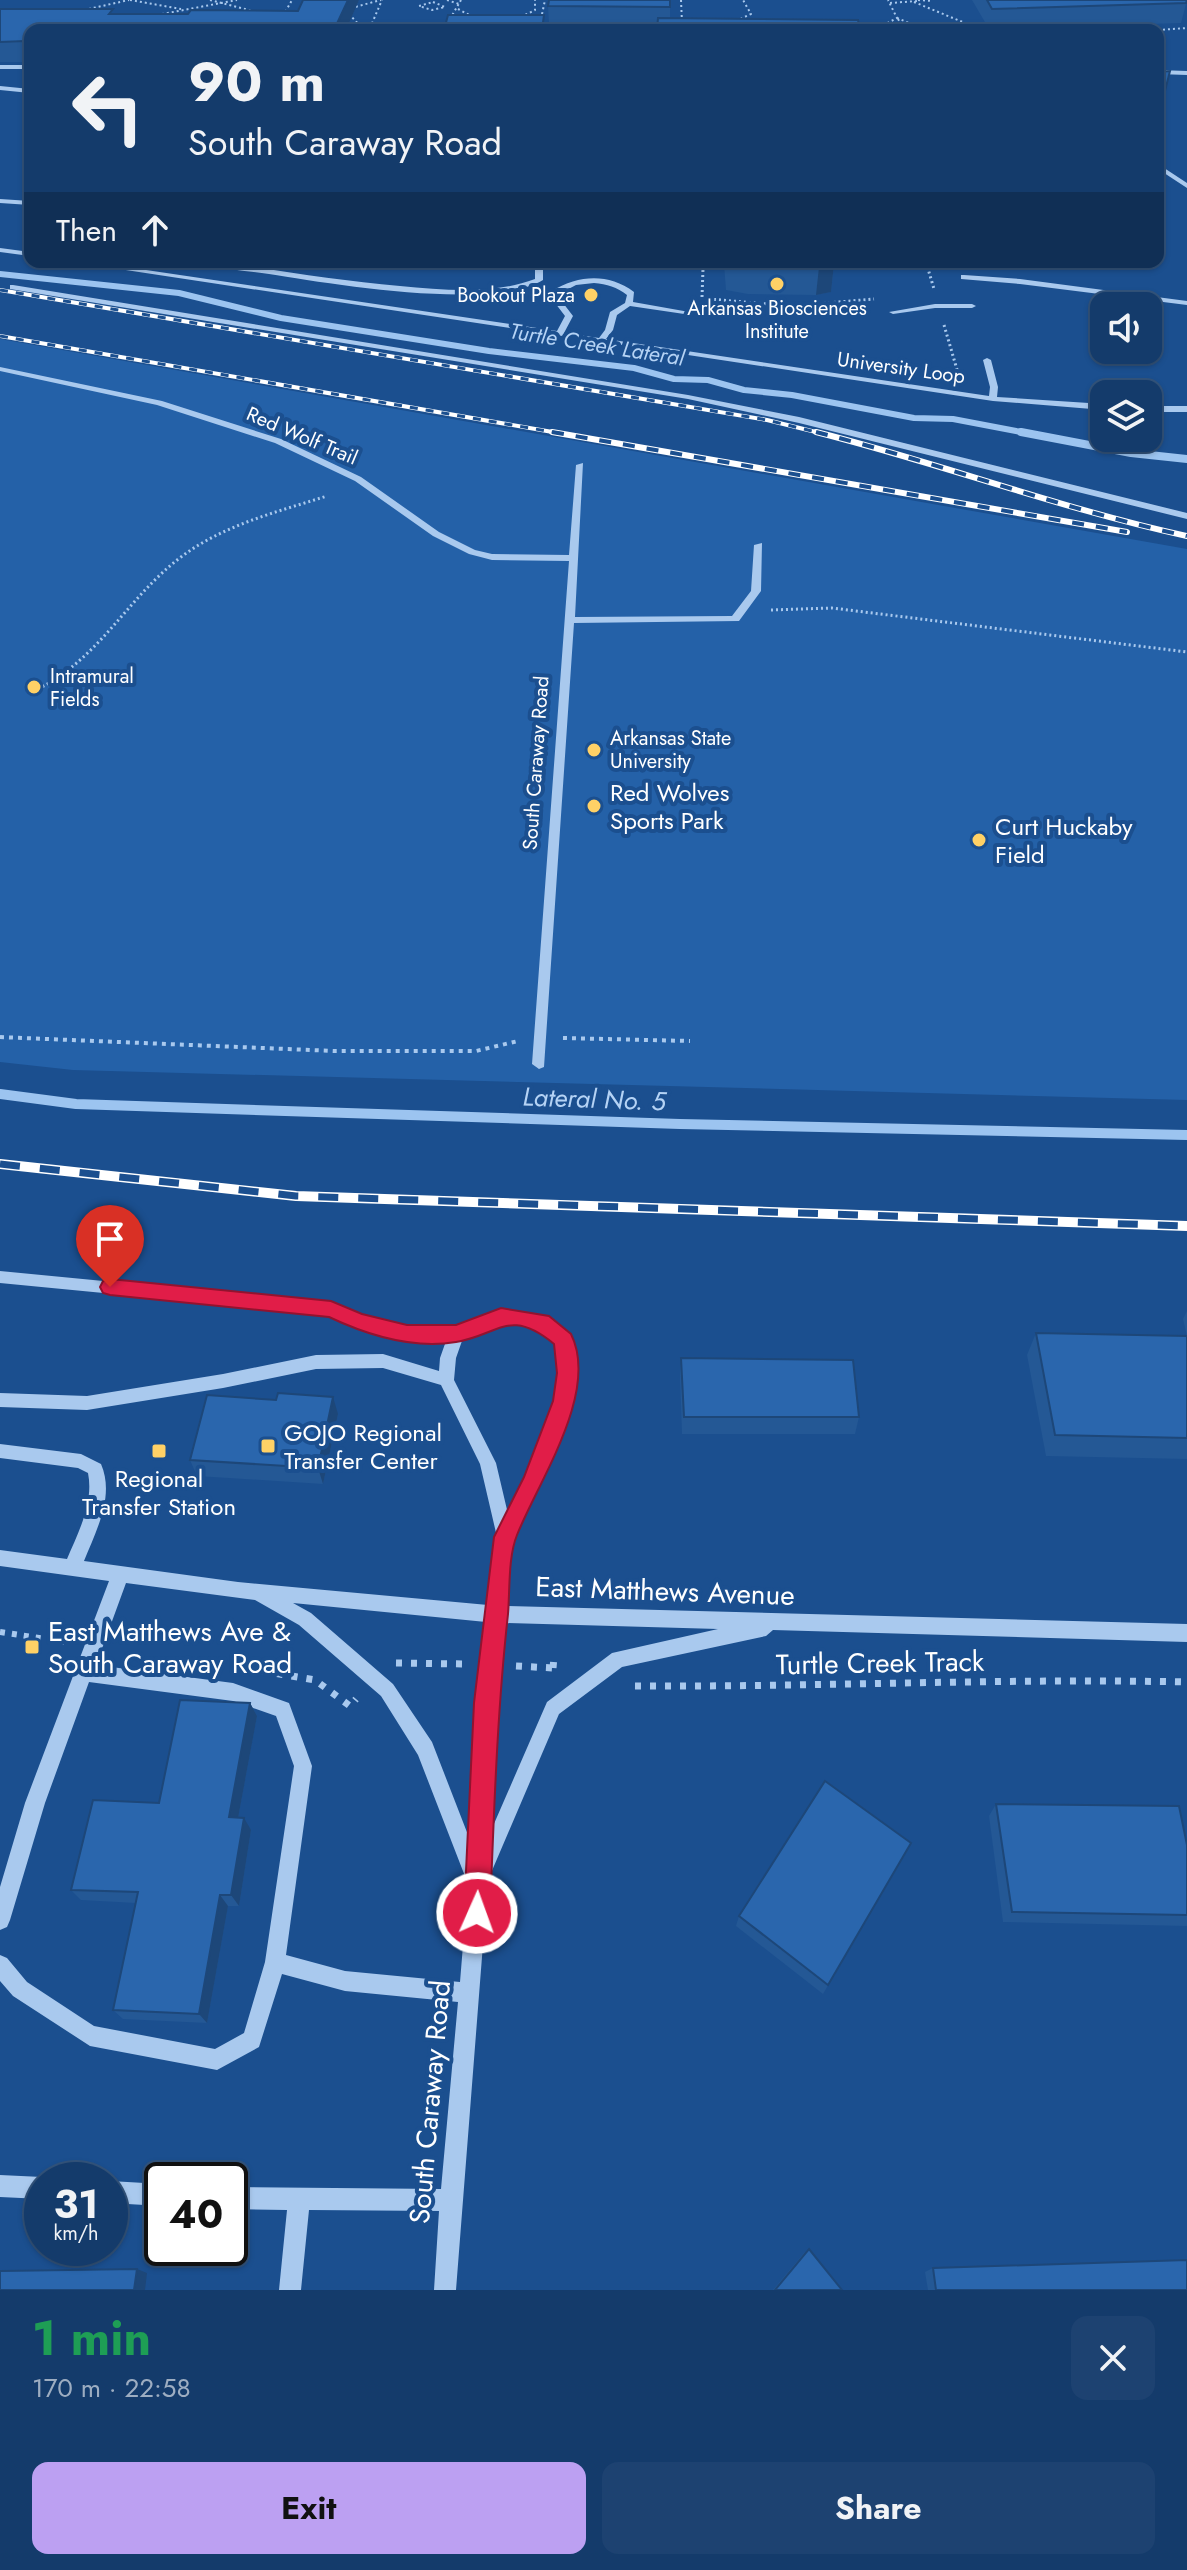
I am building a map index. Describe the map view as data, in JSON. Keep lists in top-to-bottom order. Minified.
{"streets":{"street":["University Loop","Red Wolf Trail","South Caraway Road","East Matthews Avenue"],"path":["Turtle Creek Track"]},"crossings":[["Red Wolf Trail","South Caraway Road"],["South Caraway Road","East Matthews Avenue"]],"water":["Turtle Creek Lateral","Lateral No. 5"],"places":{"other":["Arkansas Biosciences Institute","Bookout Plaza","Intramural Fields","Arkansas State University","Red Wolves Sports Park","Curt Huckaby Field"],"transit":["GOJO Regional Transfer Center","Regional Transfer Station","East Matthews Ave & South Caraway Road"]},"page":{"turn":["90 m","South Caraway Road"],"then":"Then","speed":"31 km/h","limit":"40","heading":["1 min","170 m · 22:58"],"buttons":["Exit","Share"]}}
